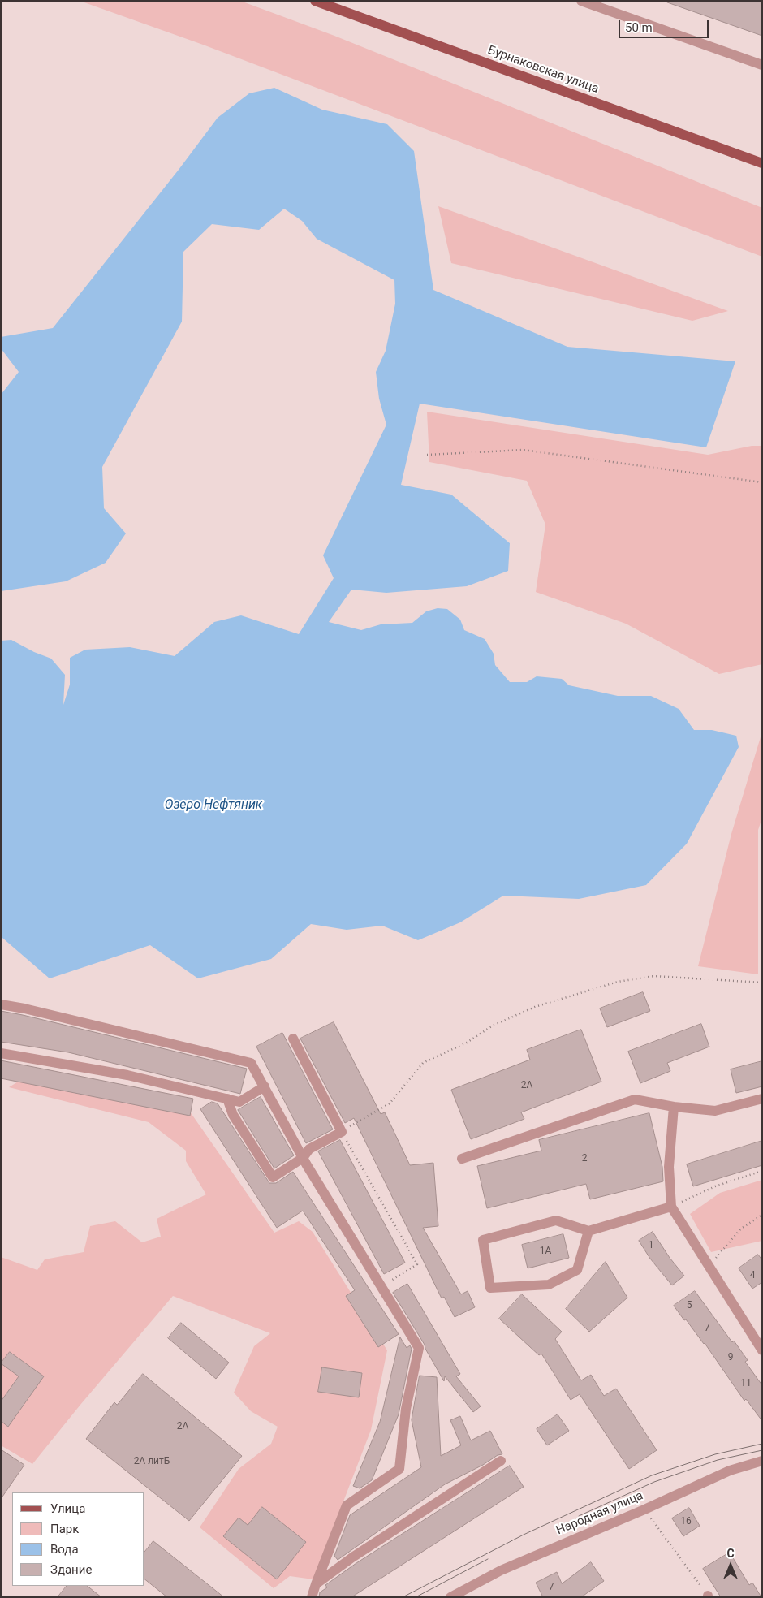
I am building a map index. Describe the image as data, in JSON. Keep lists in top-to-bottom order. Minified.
{"streets":{"main road":["Бурнаковская улица"],"street":["Народная улица"]},"water":["Озеро Нефтяник"],"house_numbers":["2А","2","1","1А","4","5","7","9","11","2А","2А литБ","16","7"],"legend":["Улица","Парк","Вода","Здание"],"scale_bar":"50 m","north":"top"}
